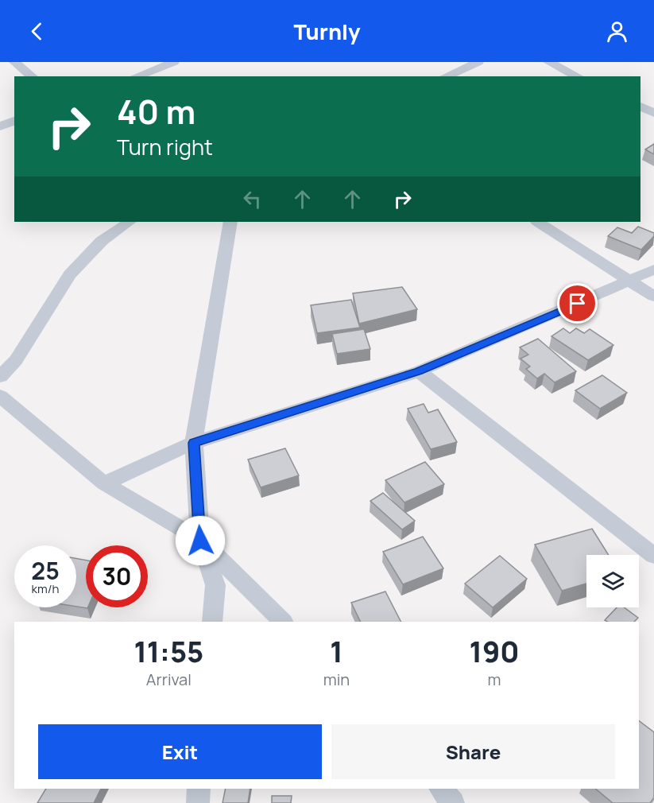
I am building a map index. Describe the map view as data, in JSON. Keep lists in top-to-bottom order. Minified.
{"page":{"header":"Turnly","turn":["40 m","Turn right"],"speed":"25 km/h","limit":"30","eta":["11:55","Arrival","1","min","190","m"],"buttons":["Exit","Share"]}}
